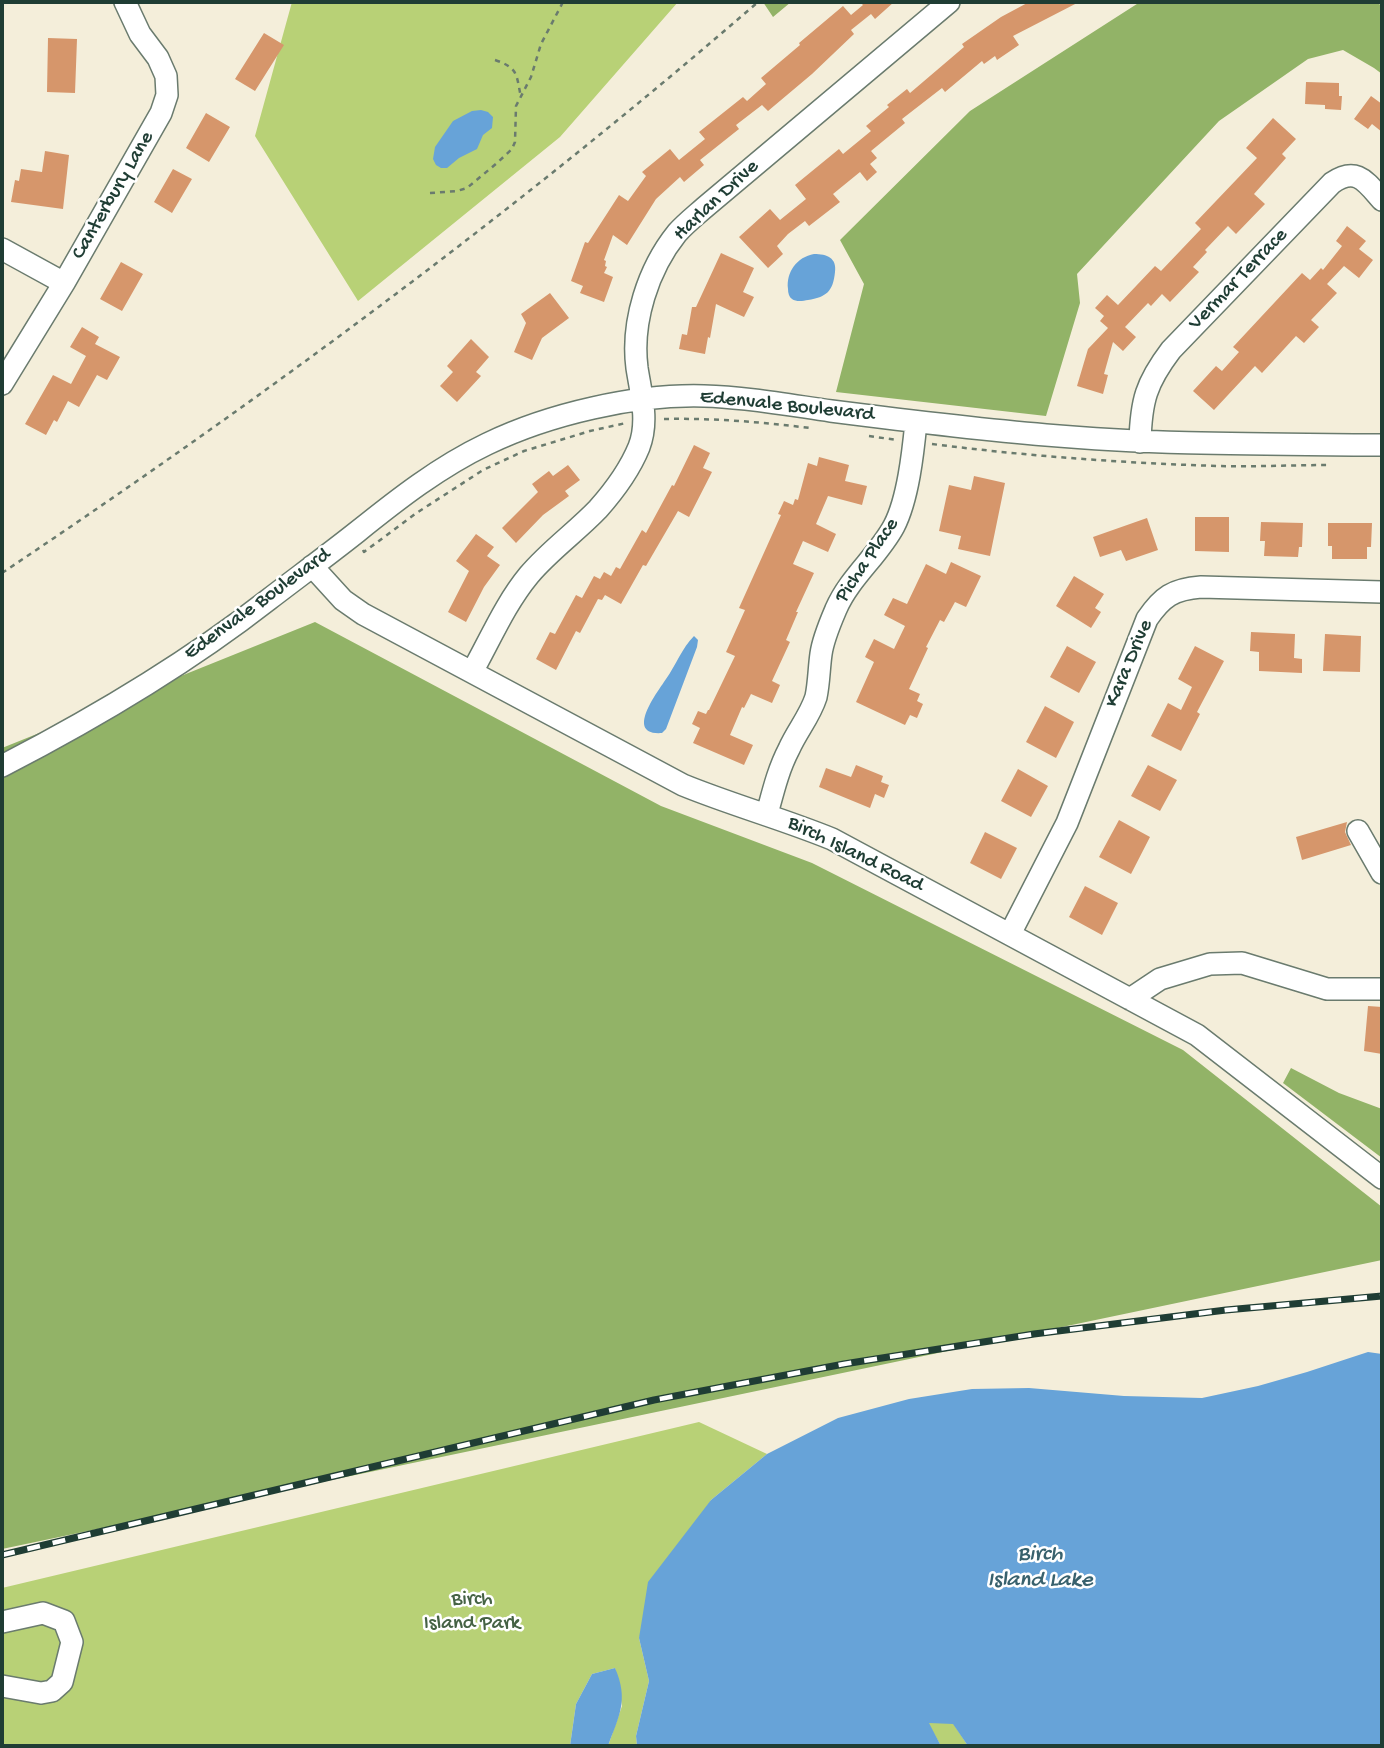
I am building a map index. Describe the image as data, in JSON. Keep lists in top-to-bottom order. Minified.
{"streets":{"street":["Canterbury Lane","Harlan Drive","Vermar Terrace","Edenvale Boulevard","Picha Place","Kara Drive","Birch Island Road"]},"crossings":[["Harlan Drive","Edenvale Boulevard"],["Harlan Drive","Birch Island Road"],["Vermar Terrace","Edenvale Boulevard"],["Edenvale Boulevard","Picha Place"],["Edenvale Boulevard","Birch Island Road"],["Picha Place","Birch Island Road"],["Kara Drive","Birch Island Road"]],"water":["Birch Island Lake"],"parks":["Birch Island Park"]}
